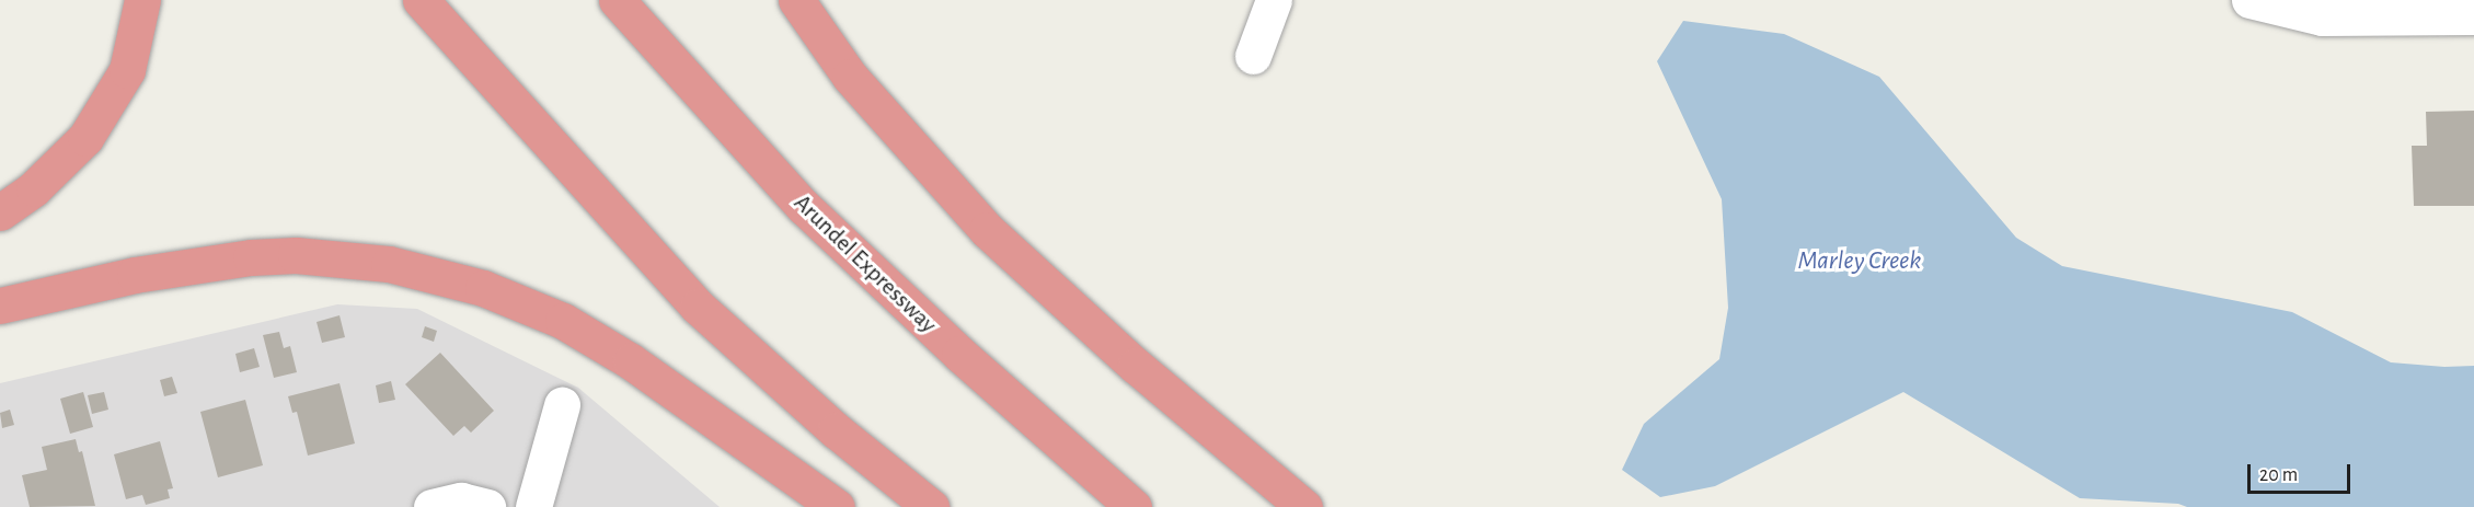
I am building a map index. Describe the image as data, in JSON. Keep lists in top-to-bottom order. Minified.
{"streets":{"highway":["Arundel Expressway"]},"water":["Marley Creek"],"scale_bar":"20 m"}
